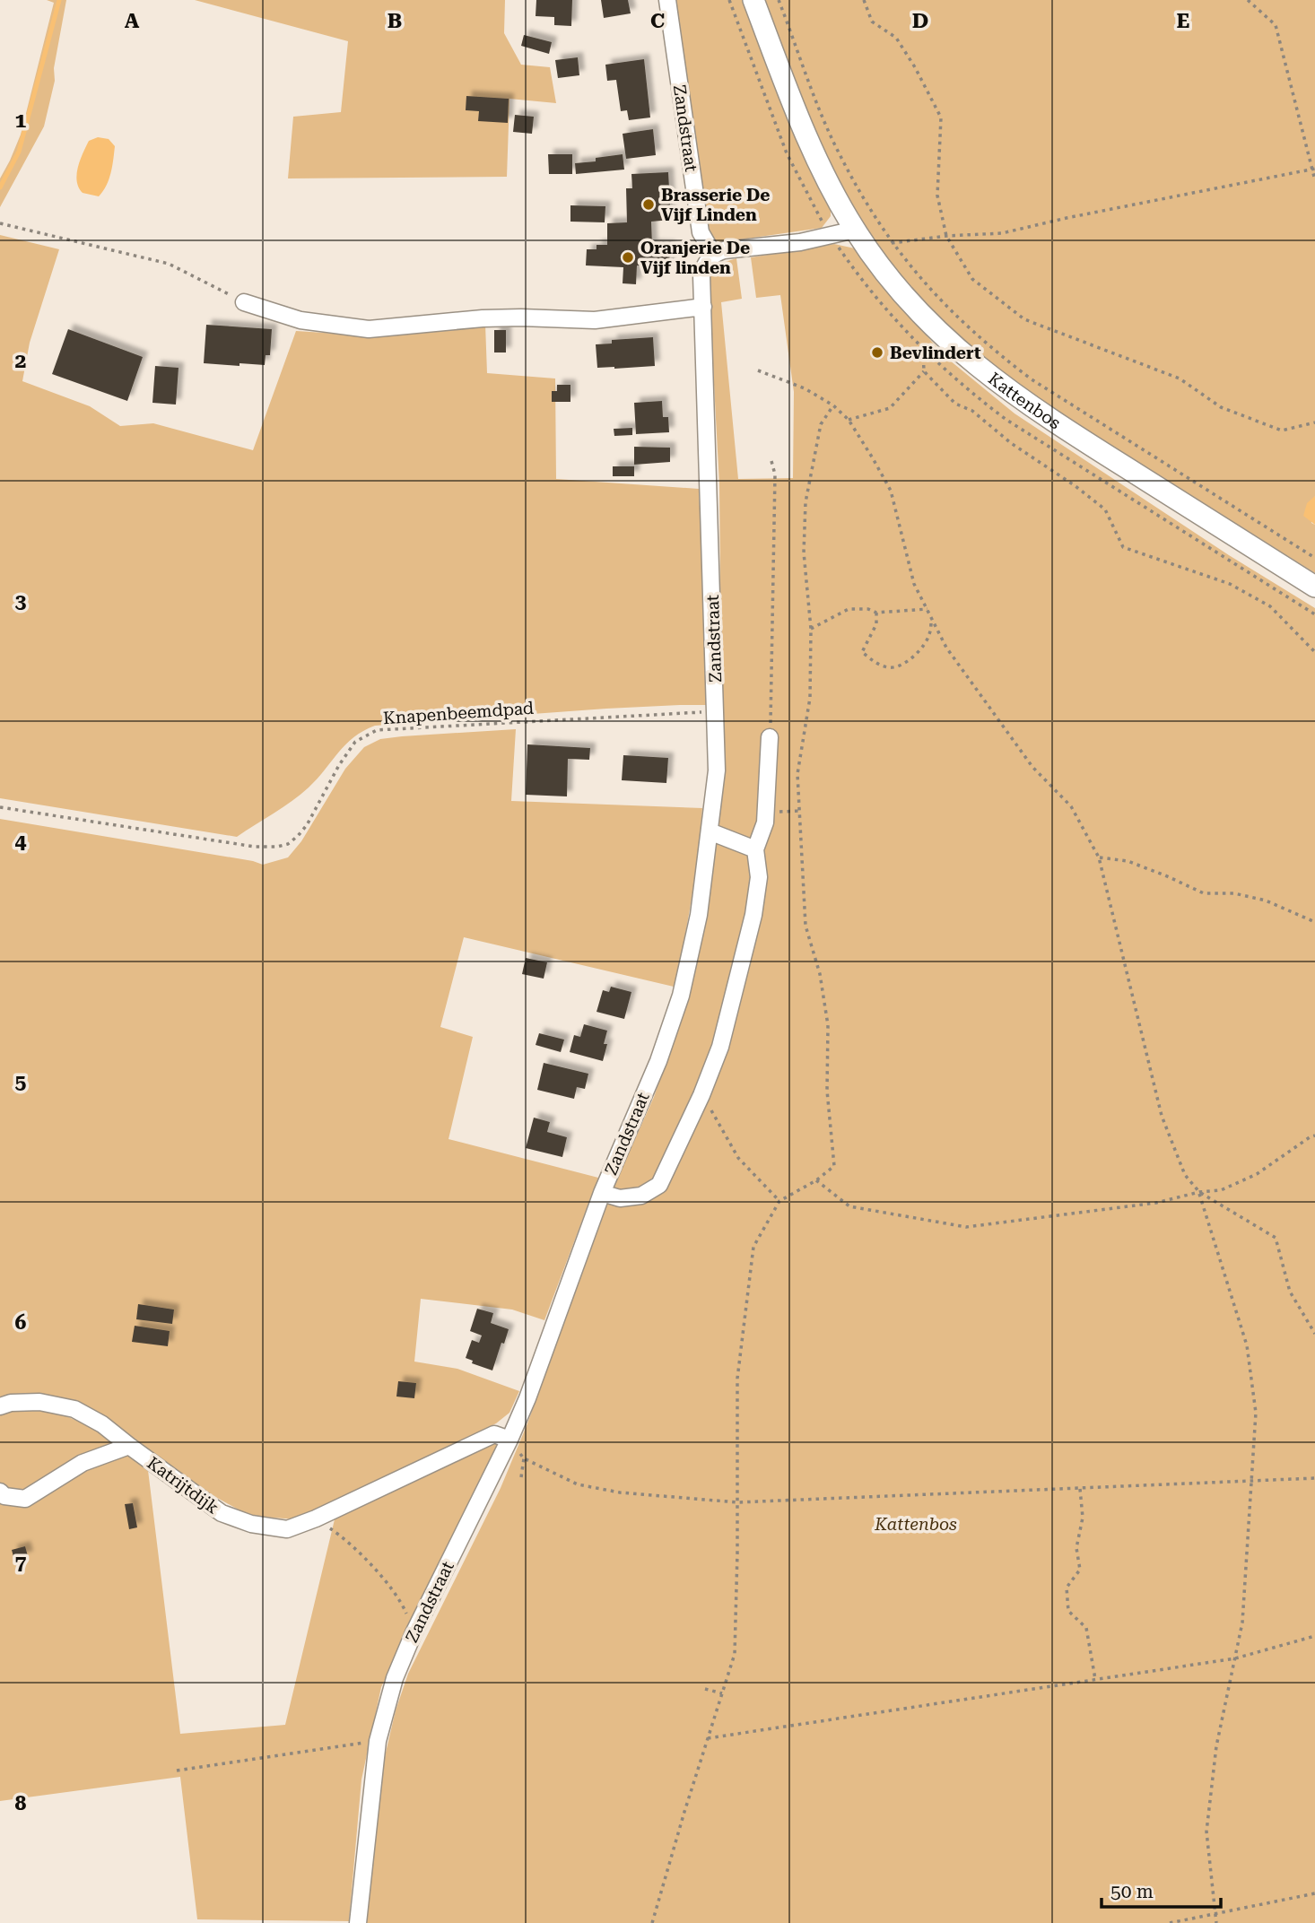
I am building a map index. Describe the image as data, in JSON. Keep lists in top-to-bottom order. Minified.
{"streets":{"main road":["Kattenbos"],"street":["Zandstraat","Katrijtdijk"],"path":["Knapenbeemdpad"]},"crossings":[["Zandstraat","Knapenbeemdpad"],["Zandstraat","Katrijtdijk"]],"parks":["Kattenbos"],"places":["Brasserie De Vijf Linden","Oranjerie De Vijf linden","Bevlindert"],"scale_bar":"50 m","grid":{"columns":["A","B","C","D","E"],"rows":["1","2","3","4","5","6","7","8"]}}
